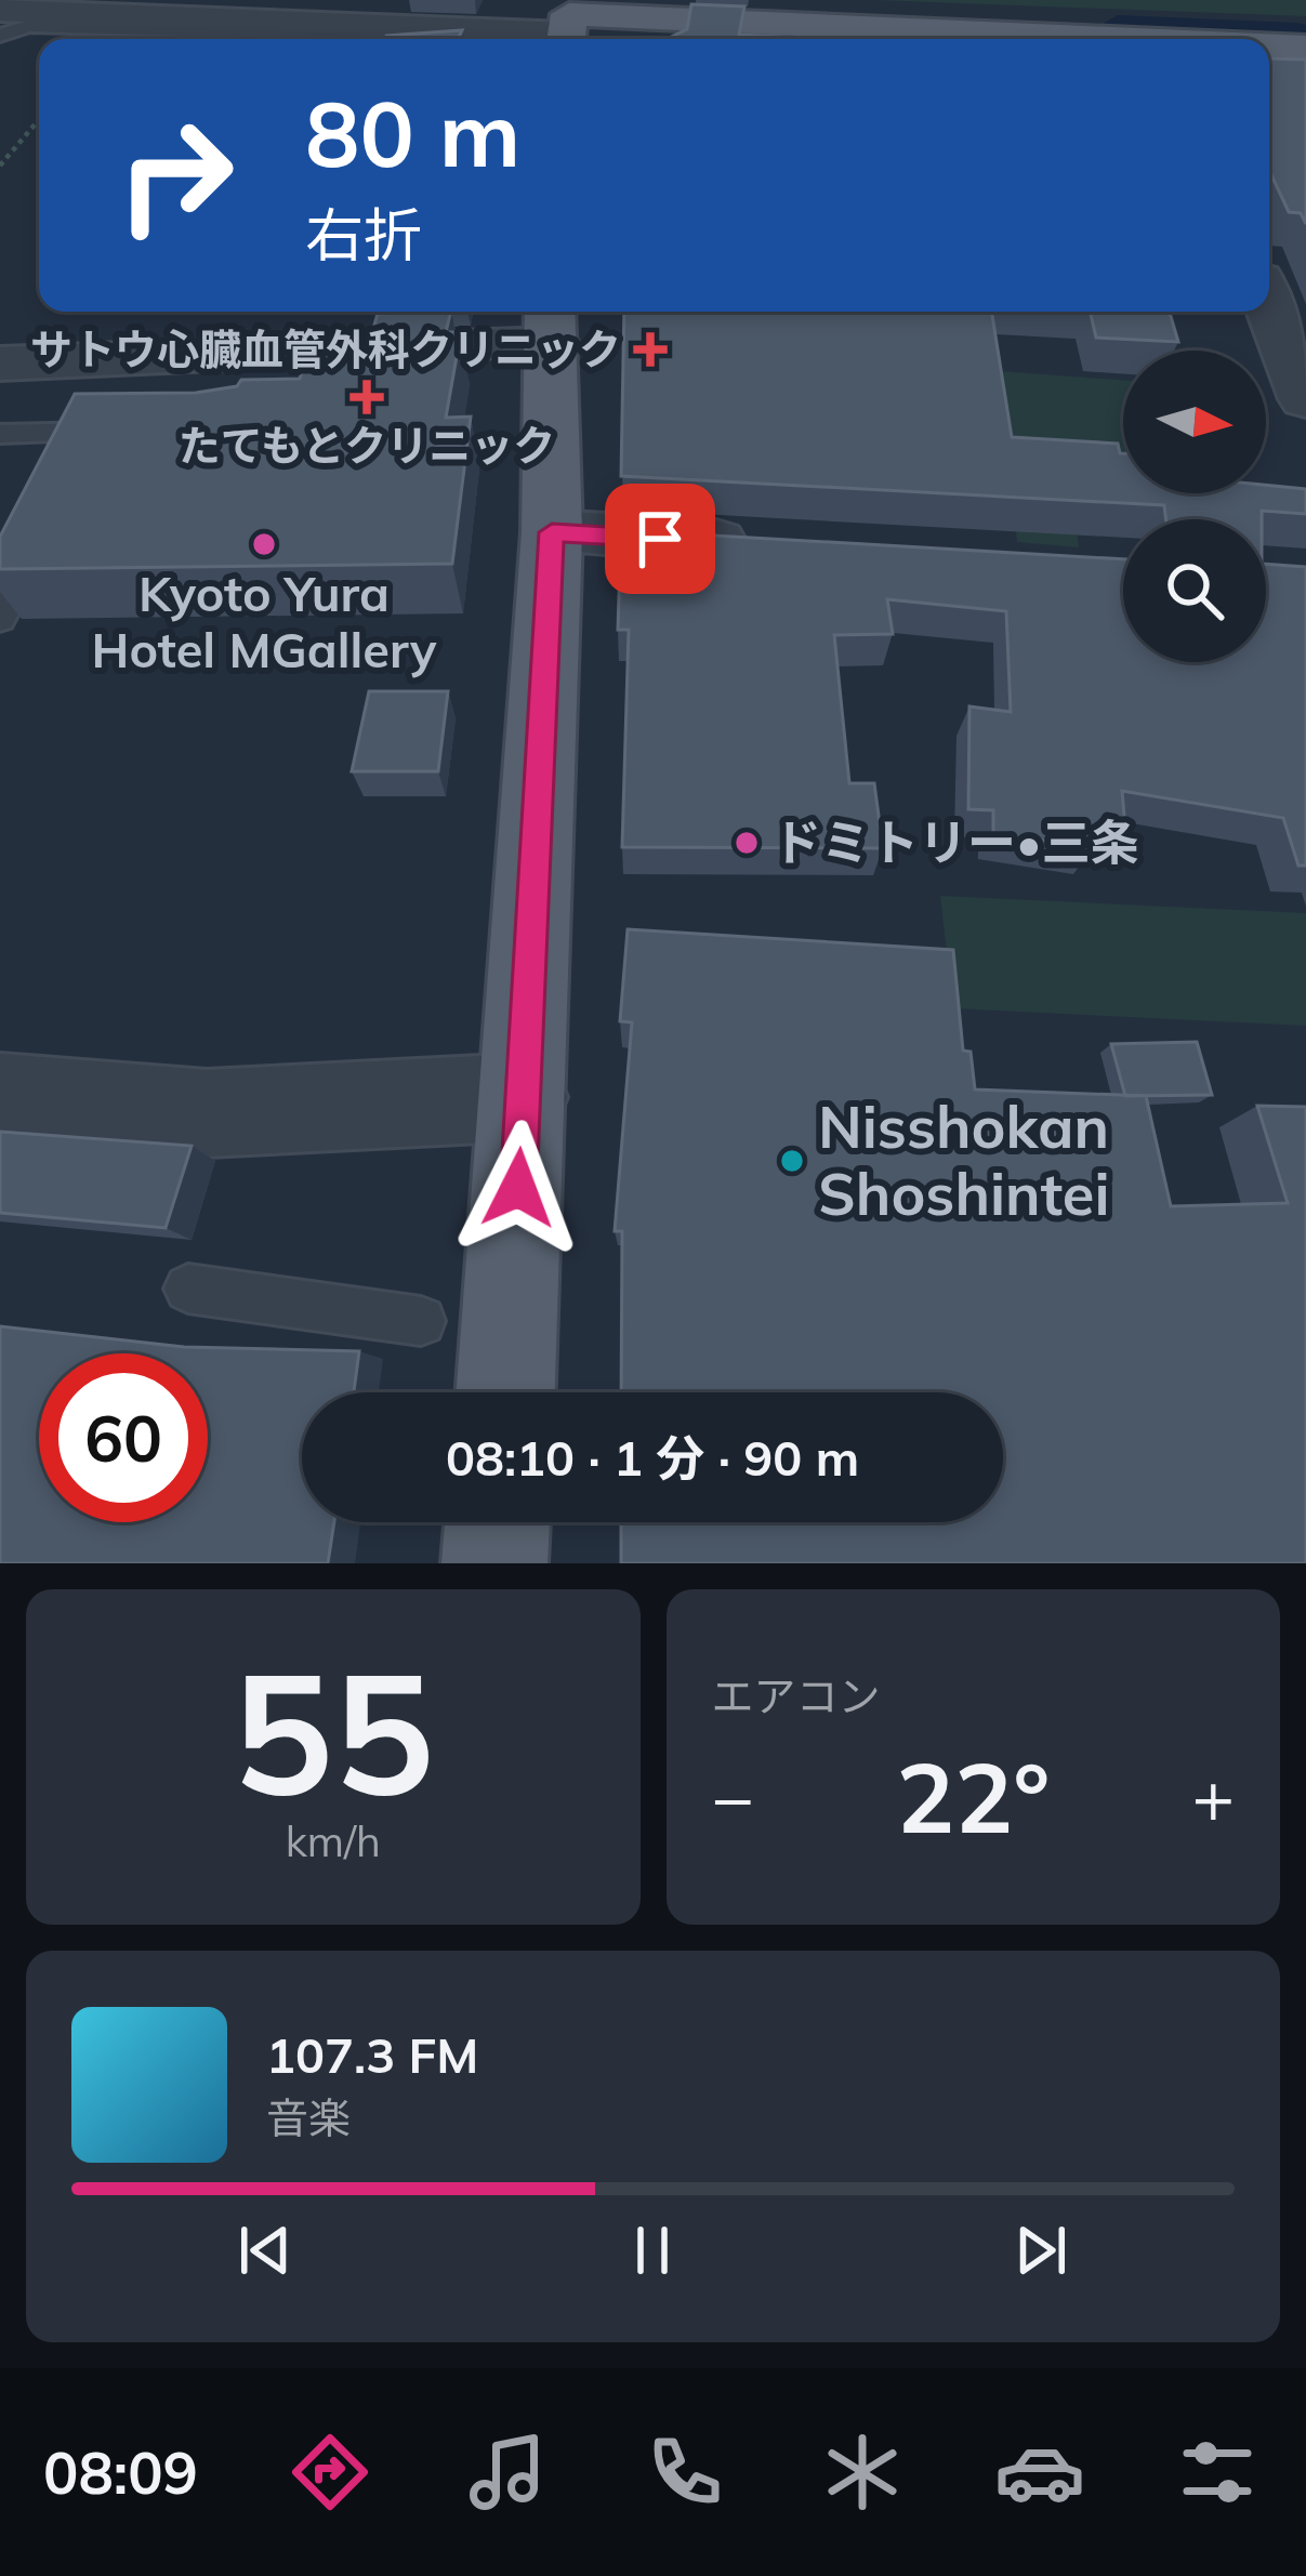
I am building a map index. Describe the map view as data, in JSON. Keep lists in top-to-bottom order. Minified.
{"places":{"health":["サトウ心臓血管外科クリニック","たてもとクリニック"],"other":["Kyoto Yura Hotel MGallery","ドミトリー•三条","Nisshokan Shoshintei"]},"north":"right","page":{"turn":["80 m","右折"],"limit":"60","trip":"08:10 · 1 分 · 90 m","tile":[["55","km/h"],"エアコン"],"heat":["−","22°","+"],"song":["107.3 FM","音楽"],"tabs":"08:09"}}
